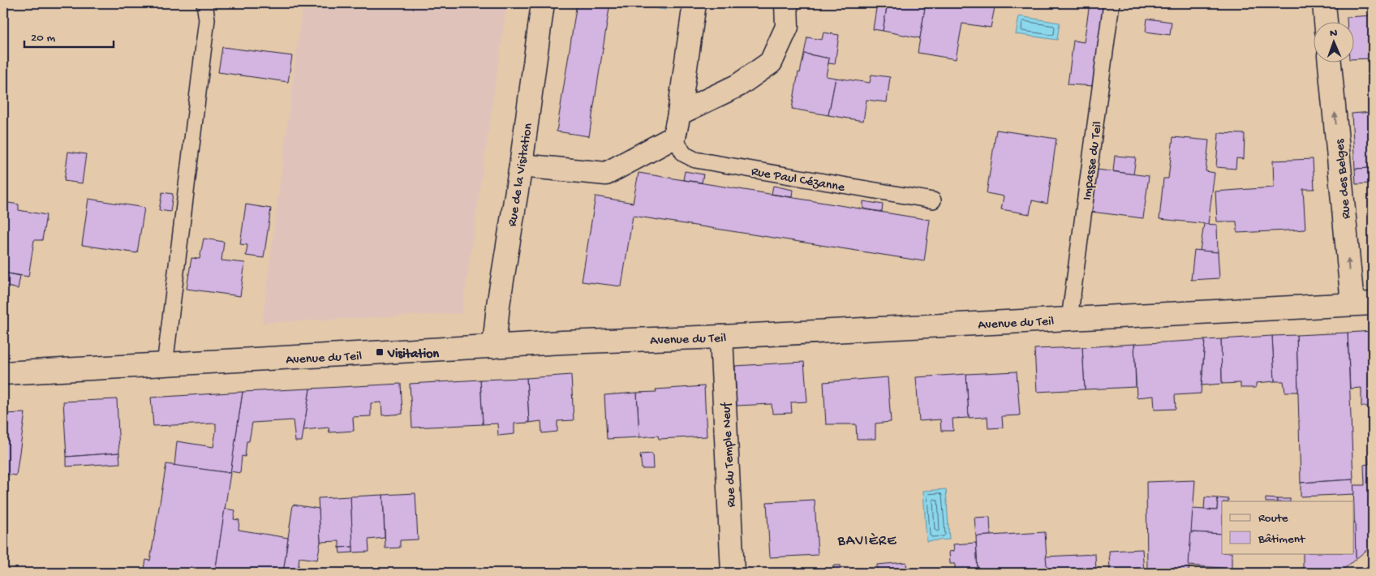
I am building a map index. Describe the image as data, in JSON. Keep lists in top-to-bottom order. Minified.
{"streets":{"street":["Rue de la Visitation","Rue des Belges","Avenue du Teil","Rue du Temple Neuf"],"lane":["Impasse du Teil","Rue Paul Cézanne"]},"crossings":[["Impasse du Teil","Avenue du Teil"],["Rue de la Visitation","Avenue du Teil"],["Rue des Belges","Avenue du Teil"],["Avenue du Teil","Rue du Temple Neuf"]],"one_way":["Rue des Belges"],"districts":["BAVIÈRE"],"places":{"transit":["Visitation"]},"legend":["Route","Bâtiment"],"scale_bar":"20 m","north":"top"}
